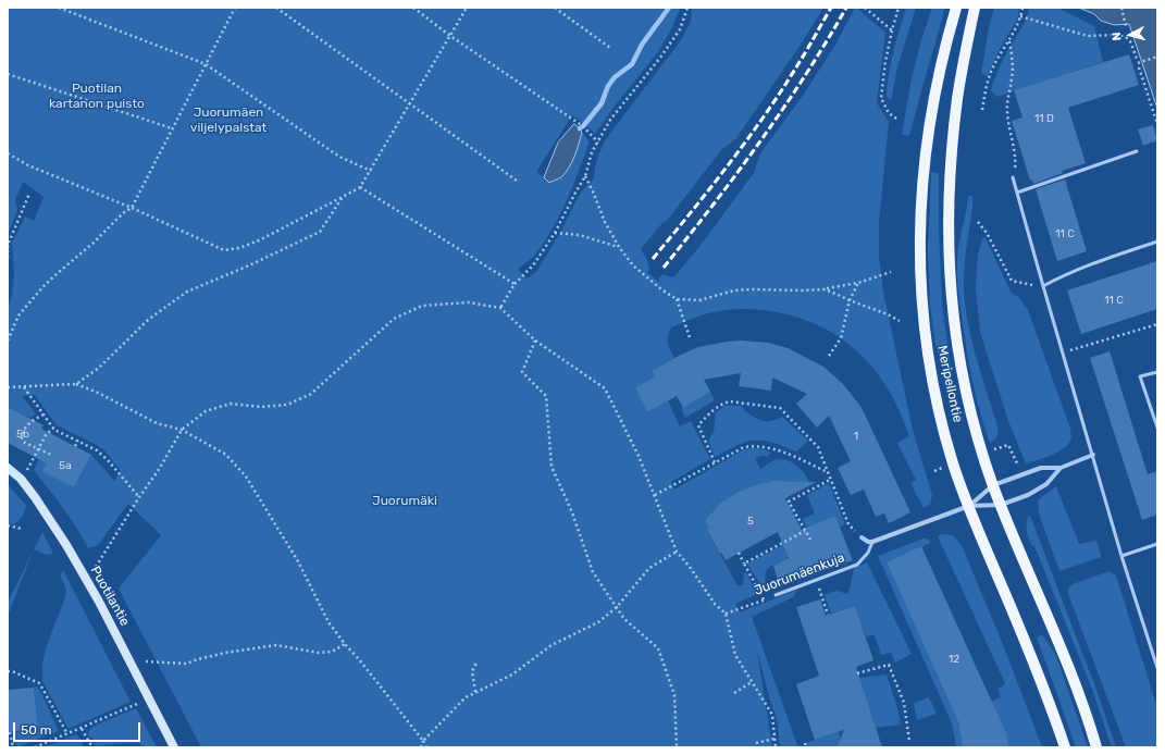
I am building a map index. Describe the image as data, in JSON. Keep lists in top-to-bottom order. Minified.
{"streets":{"main road":["Meripellontie"],"street":["Puotilantie"],"lane":["Juorumäenkuja"]},"parks":["Puotilan kartanon puisto","Juorumäen viljelypalstat","Juorumäki"],"house_numbers":["11 D","11 C","11 C","5b","1","5a","5","12"],"scale_bar":"50 m","north":"left"}
